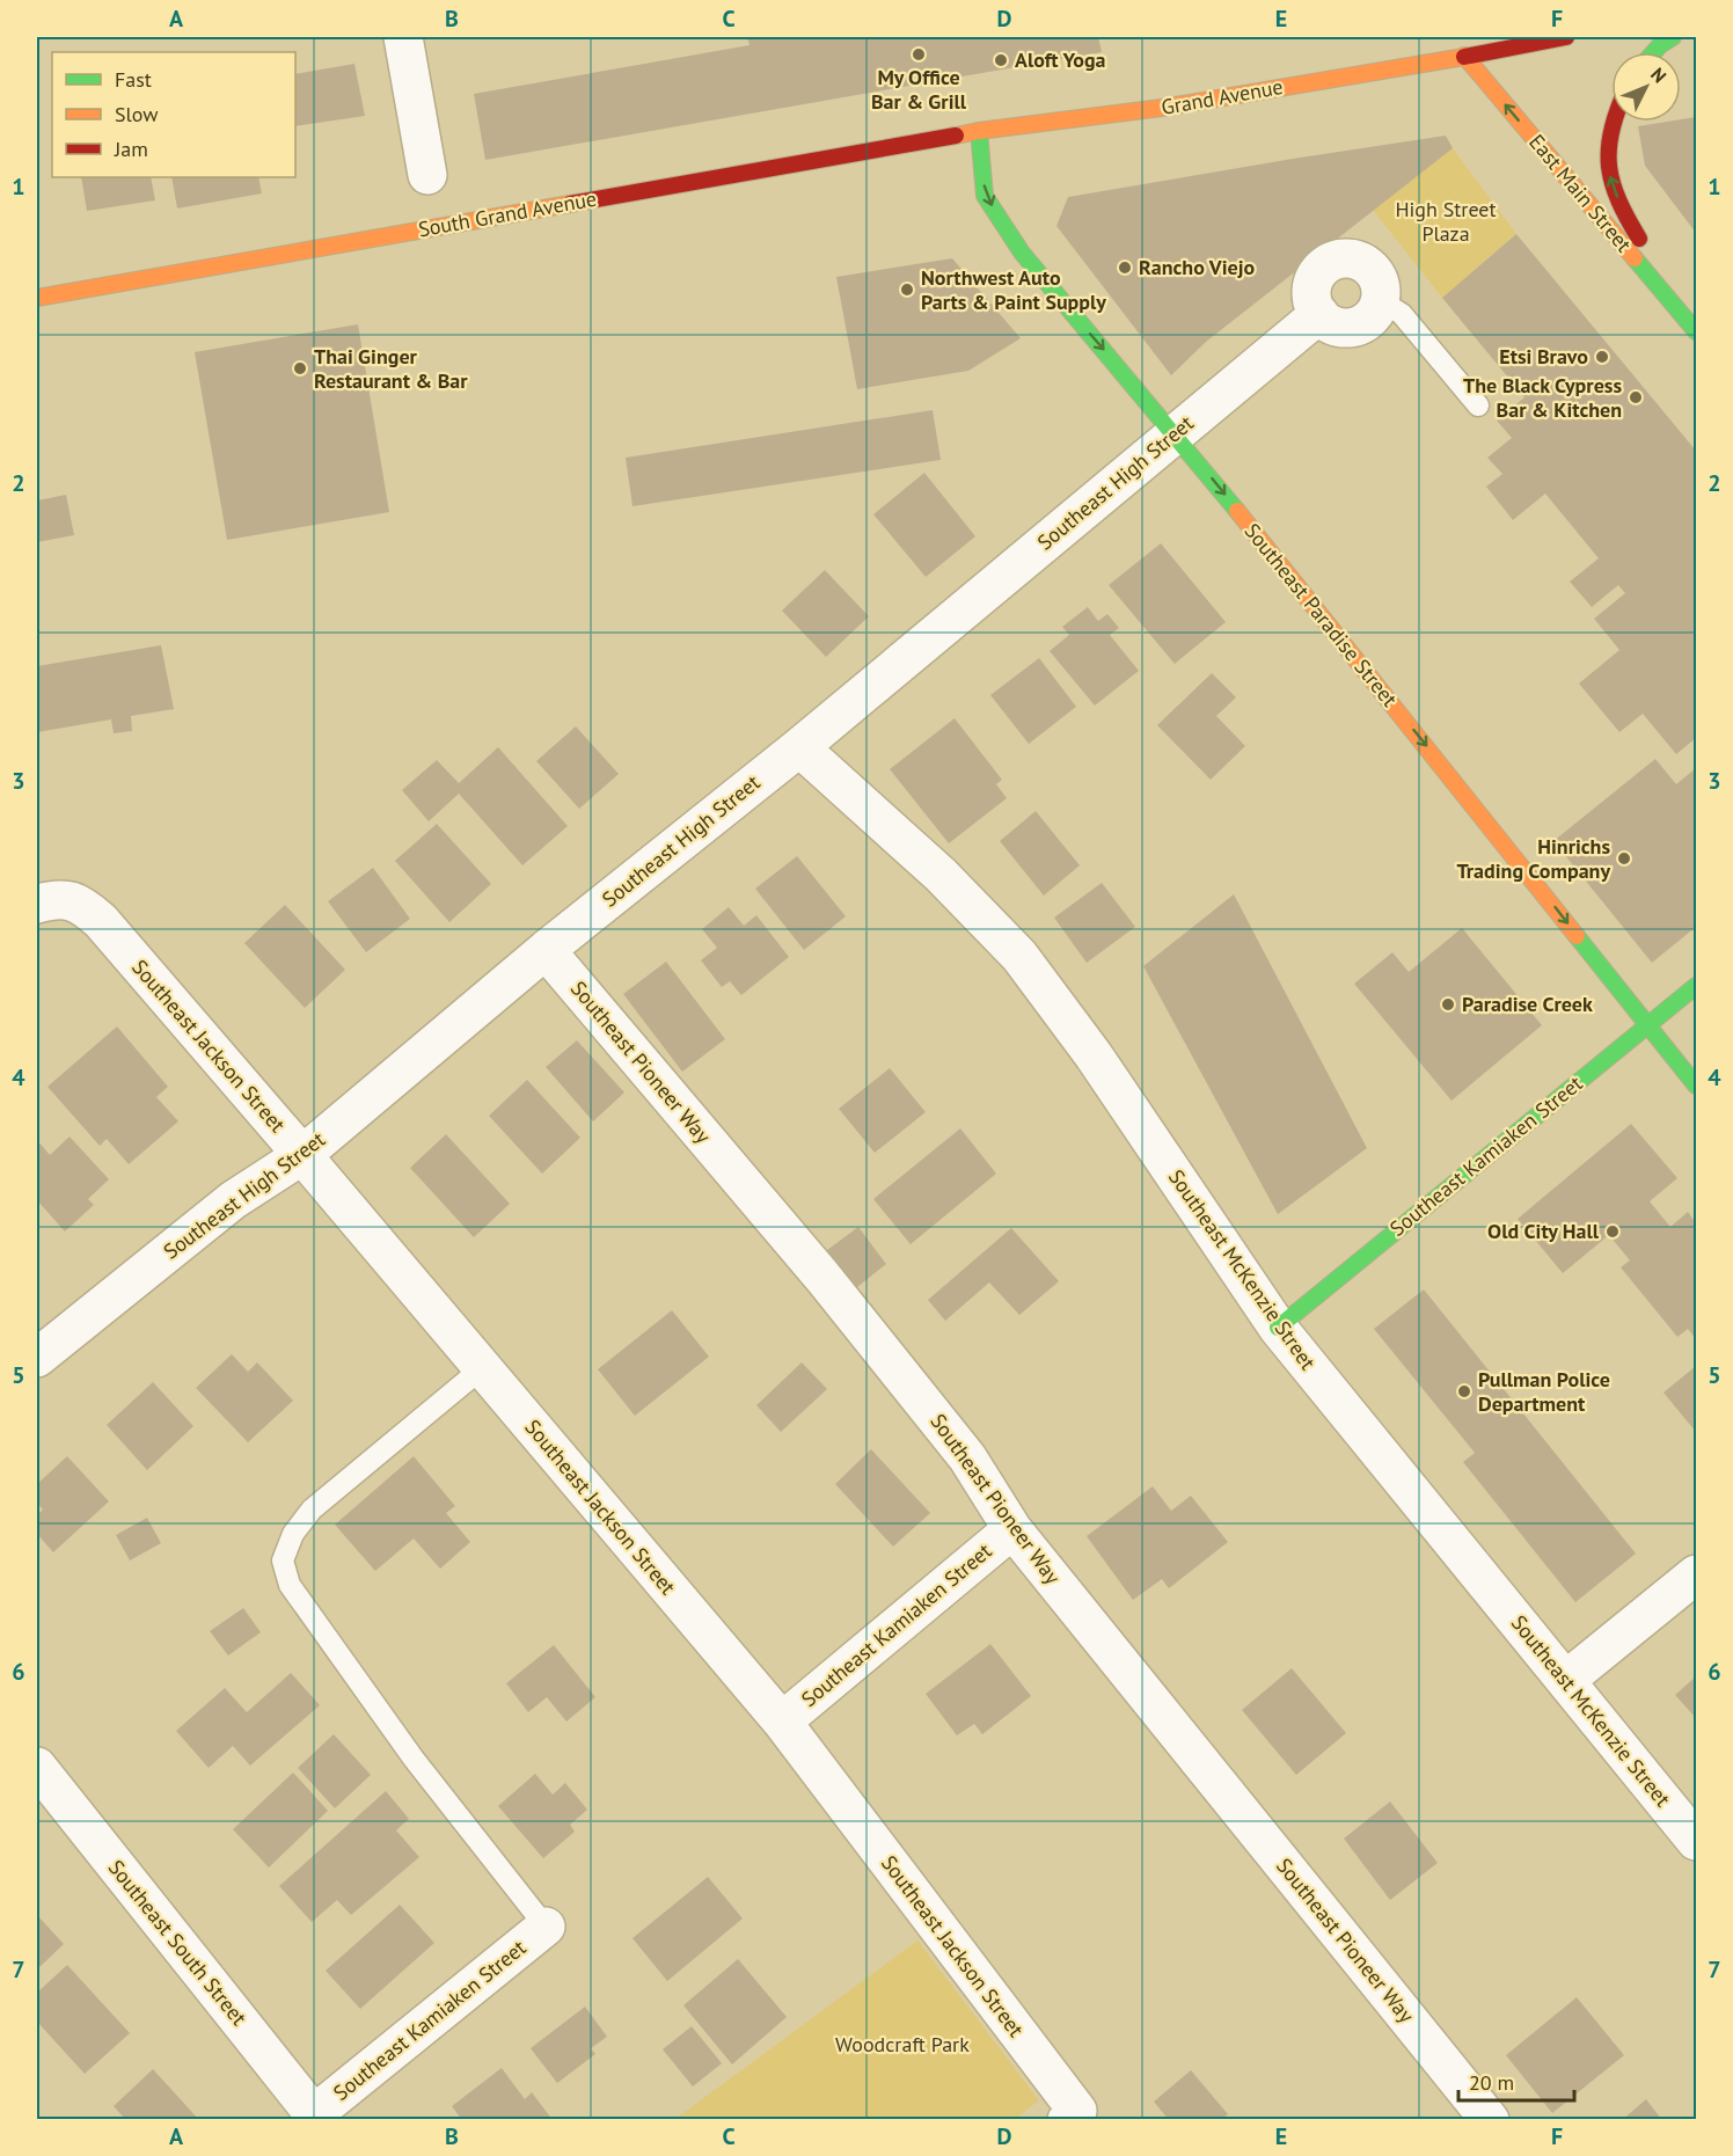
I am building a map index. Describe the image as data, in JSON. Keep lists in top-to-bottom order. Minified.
{"streets":{"main road":["Grand Avenue","East Main Street","South Grand Avenue","Southeast Paradise Street","Southeast Kamiaken Street"],"street":["Southeast High Street","Southeast Jackson Street","Southeast Pioneer Way","Southeast McKenzie Street","Southeast South Street"]},"crossings":[["Grand Avenue","East Main Street"],["Grand Avenue","South Grand Avenue"],["Grand Avenue","Southeast Paradise Street"],["South Grand Avenue","Southeast Paradise Street"],["Southeast High Street","Southeast Paradise Street"],["Southeast High Street","Southeast Jackson Street"],["Southeast High Street","Southeast Pioneer Way"],["Southeast High Street","Southeast McKenzie Street"],["Southeast Paradise Street","Southeast Kamiaken Street"],["Southeast Jackson Street","Southeast Kamiaken Street"],["Southeast Pioneer Way","Southeast Kamiaken Street"],["Southeast Kamiaken Street","Southeast McKenzie Street"],["Southeast Kamiaken Street","Southeast South Street"]],"one_way":["Southeast Paradise Street"],"parks":["High Street Plaza","Woodcraft Park"],"places":["My Office Bar & Grill","Aloft Yoga","Rancho Viejo","Northwest Auto Parts & Paint Supply","Etsi Bravo","Thai Ginger Restaurant & Bar","The Black Cypress Bar & Kitchen","Hinrichs Trading Company","Paradise Creek","Old City Hall","Pullman Police Department"],"legend":["Fast","Slow","Jam"],"scale_bar":"20 m","north":"top right","grid":{"columns":["A","B","C","D","E","F"],"rows":["1","2","3","4","5","6","7"]}}
